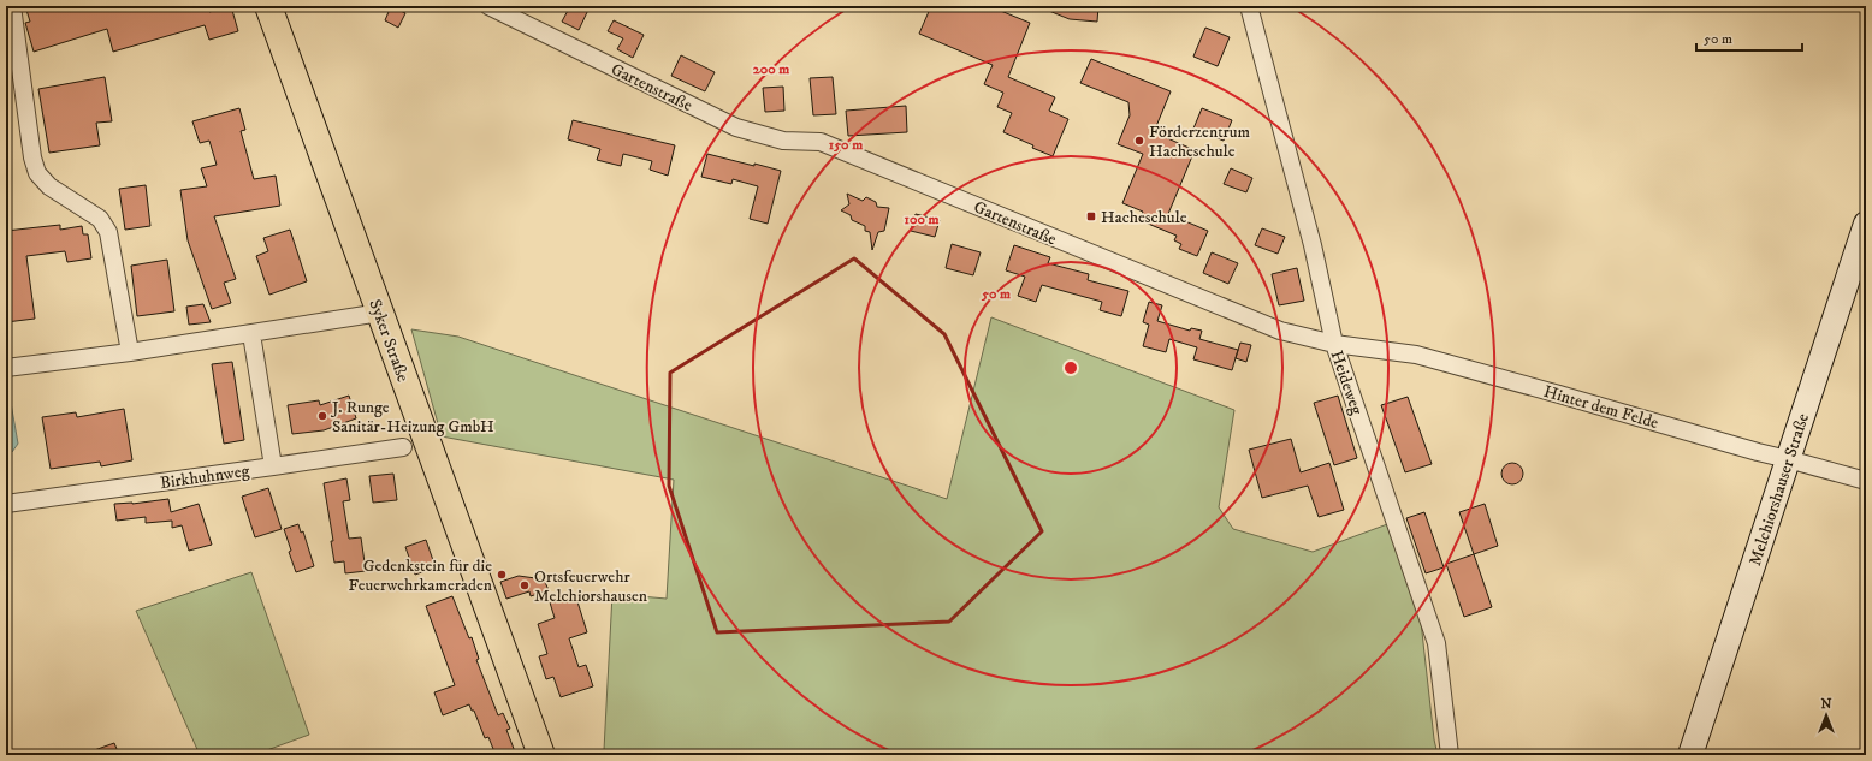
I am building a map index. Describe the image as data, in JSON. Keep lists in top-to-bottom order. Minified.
{"streets":{"main road":["Syker Straße"],"street":["Gartenstraße","Heideweg","Hinter dem Felde","Birkhuhnweg","Melchiorshauser Straße"]},"crossings":[["Gartenstraße","Heideweg"],["Gartenstraße","Hinter dem Felde"],["Heideweg","Hinter dem Felde"],["Hinter dem Felde","Melchiorshauser Straße"]],"places":{"other":["Förderzentrum Hacheschule","J. Runge Sanitär-Heizung GmbH","Gedenkstein für die Feuerwehrkameraden","Ortsfeuerwehr Melchiorshausen"],"transit":["Hacheschule"]},"scale_bar":"50 m","north":"top","rings":["200 m","150 m","100 m","50 m"]}
